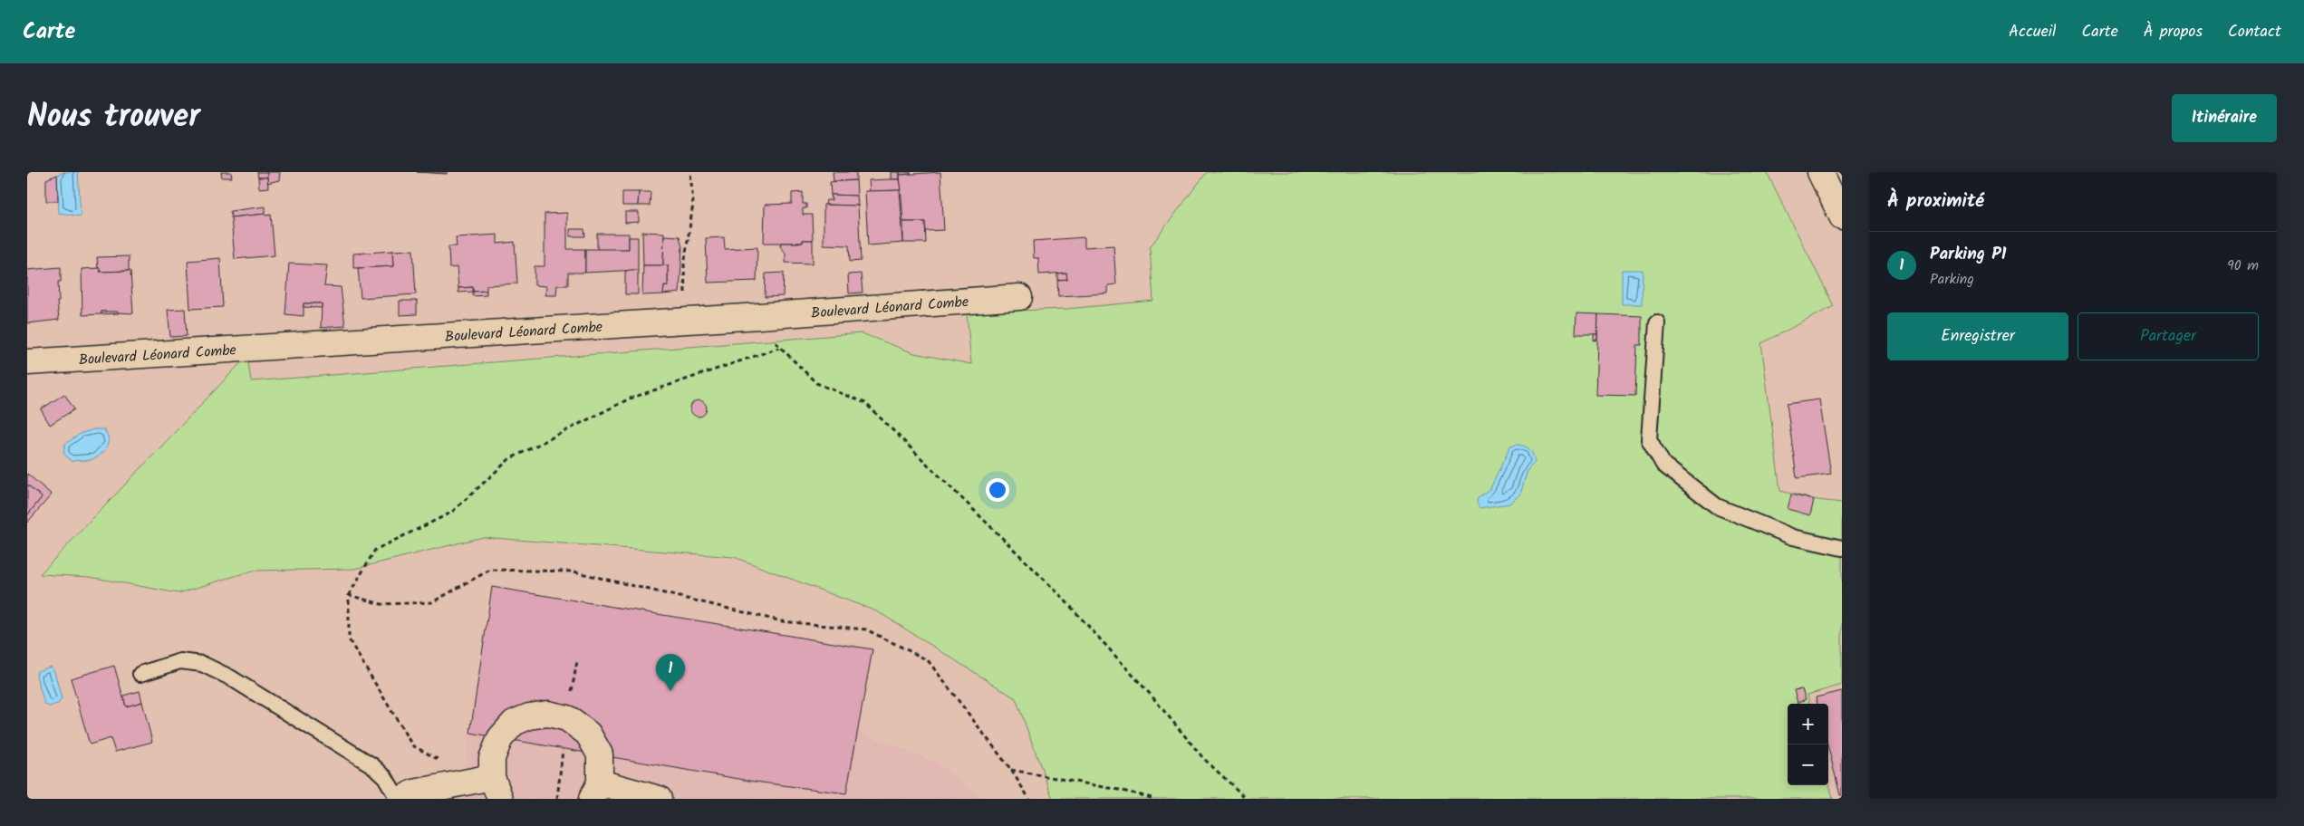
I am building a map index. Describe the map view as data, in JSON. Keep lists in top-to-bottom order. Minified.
{"streets":{"street":["Boulevard Léonard Combe"]},"page":{"header":"Carte","nav":["Accueil","Carte","À propos","Contact"],"title":"Nous trouver","buttons":["Itinéraire",["Enregistrer","Partager"]],"heading":"À proximité","list":[{"mark":"1","name":"Parking P1","note":"Parking","value":"90 m"}],"pins":"1","map_buttons":["+","−"]}}
